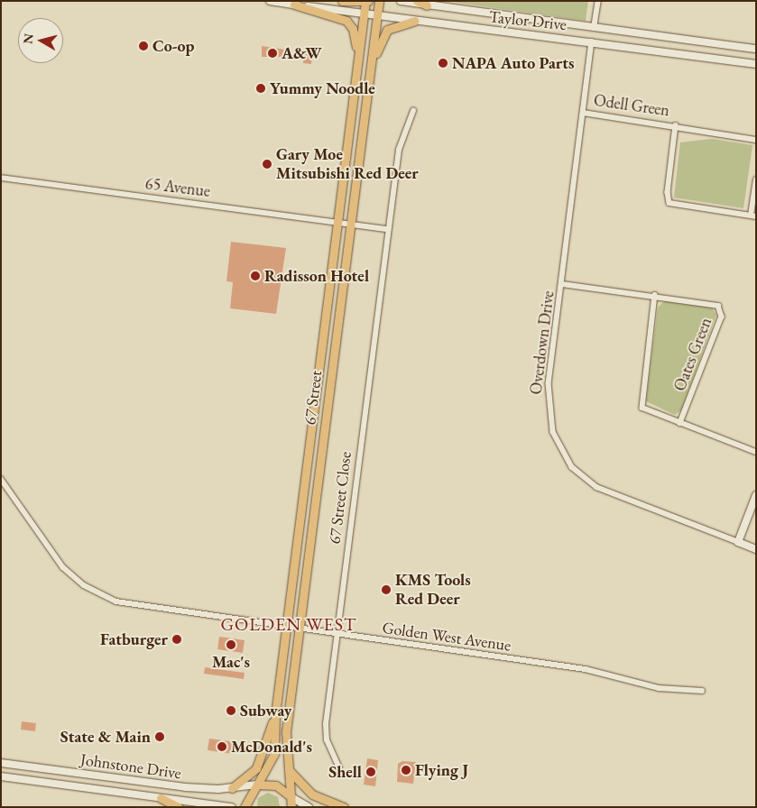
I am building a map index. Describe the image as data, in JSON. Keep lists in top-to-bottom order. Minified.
{"streets":{"main road":["Taylor Drive","Overdown Drive","67 Street","Johnstone Drive"],"street":["Odell Green","65 Avenue","Oates Green","67 Street Close","Golden West Avenue"]},"crossings":[["Taylor Drive","Overdown Drive"],["Taylor Drive","67 Street"],["Odell Green","Overdown Drive"],["65 Avenue","67 Street"],["Overdown Drive","Oates Green"],["67 Street","Golden West Avenue"],["67 Street","Johnstone Drive"],["67 Street Close","Golden West Avenue"]],"districts":["GOLDEN WEST"],"places":["Co-op","A&W","NAPA Auto Parts","Yummy Noodle","Gary Moe Mitsubishi Red Deer","Radisson Hotel","KMS Tools Red Deer","Fatburger","Mac's","Subway","State & Main","McDonald's","Flying J","Shell"],"north":"left"}
